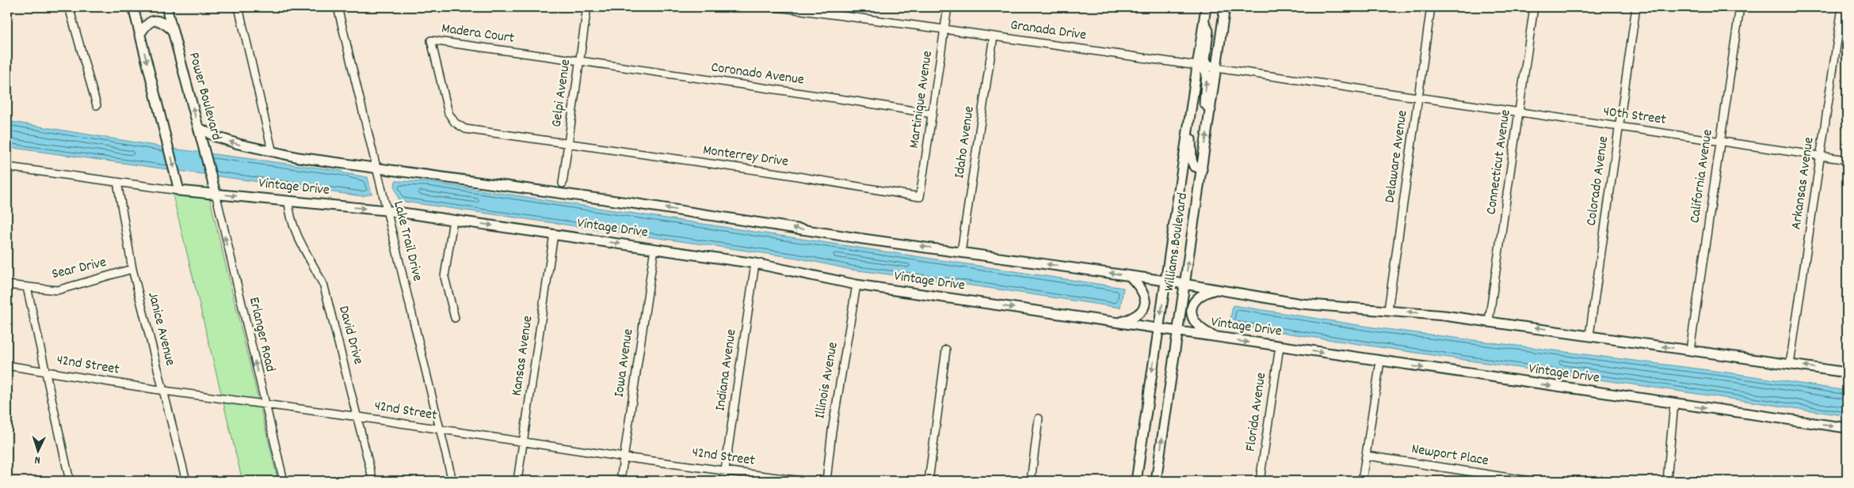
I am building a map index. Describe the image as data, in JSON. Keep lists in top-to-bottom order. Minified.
{"streets":{"street":["Granada Drive","Madera Court","Coronado Avenue","Gelpi Avenue","Power Boulevard","Martinique Avenue","40th Street","Idaho Avenue","Monterrey Drive","Delaware Avenue","Connecticut Avenue","California Avenue","Colorado Avenue","Arkansas Avenue","Vintage Drive","Lake Trail Drive","Williams Boulevard","Sear Drive","Janice Avenue","Erlanger Road","David Drive","Kansas Avenue","Iowa Avenue","42nd Street","Indiana Avenue","Illinois Avenue","Florida Avenue","Newport Place"]},"crossings":[["Granada Drive","Martinique Avenue"],["Granada Drive","Idaho Avenue"],["Granada Drive","Williams Boulevard"],["Madera Court","Coronado Avenue"],["Madera Court","Gelpi Avenue"],["Madera Court","Monterrey Drive"],["Coronado Avenue","Gelpi Avenue"],["Coronado Avenue","Martinique Avenue"],["Gelpi Avenue","Monterrey Drive"],["Power Boulevard","Vintage Drive"],["Power Boulevard","Erlanger Road"],["Martinique Avenue","Monterrey Drive"],["40th Street","Delaware Avenue"],["40th Street","Connecticut Avenue"],["40th Street","California Avenue"],["40th Street","Colorado Avenue"],["40th Street","Arkansas Avenue"],["40th Street","Williams Boulevard"],["Idaho Avenue","Vintage Drive"],["Delaware Avenue","Vintage Drive"],["Connecticut Avenue","Vintage Drive"],["California Avenue","Vintage Drive"],["Colorado Avenue","Vintage Drive"],["Arkansas Avenue","Vintage Drive"],["Vintage Drive","Lake Trail Drive"],["Vintage Drive","Williams Boulevard"],["Vintage Drive","Janice Avenue"],["Vintage Drive","Erlanger Road"],["Vintage Drive","David Drive"],["Vintage Drive","Kansas Avenue"],["Vintage Drive","Iowa Avenue"],["Vintage Drive","Indiana Avenue"],["Vintage Drive","Illinois Avenue"],["Vintage Drive","Florida Avenue"],["Lake Trail Drive","42nd Street"],["Sear Drive","Janice Avenue"],["Janice Avenue","42nd Street"],["Erlanger Road","42nd Street"],["David Drive","42nd Street"],["Kansas Avenue","42nd Street"],["Iowa Avenue","42nd Street"],["42nd Street","Indiana Avenue"]],"one_way":["Erlanger Road"],"north":"bottom"}
